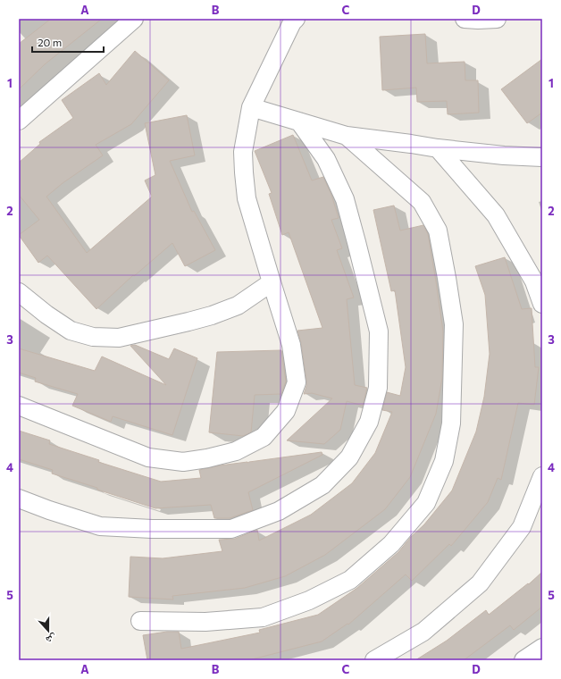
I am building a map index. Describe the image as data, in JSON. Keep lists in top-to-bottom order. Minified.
{"scale_bar":"20 m","north":"bottom","grid":{"columns":["A","B","C","D"],"rows":["1","2","3","4","5"]}}
